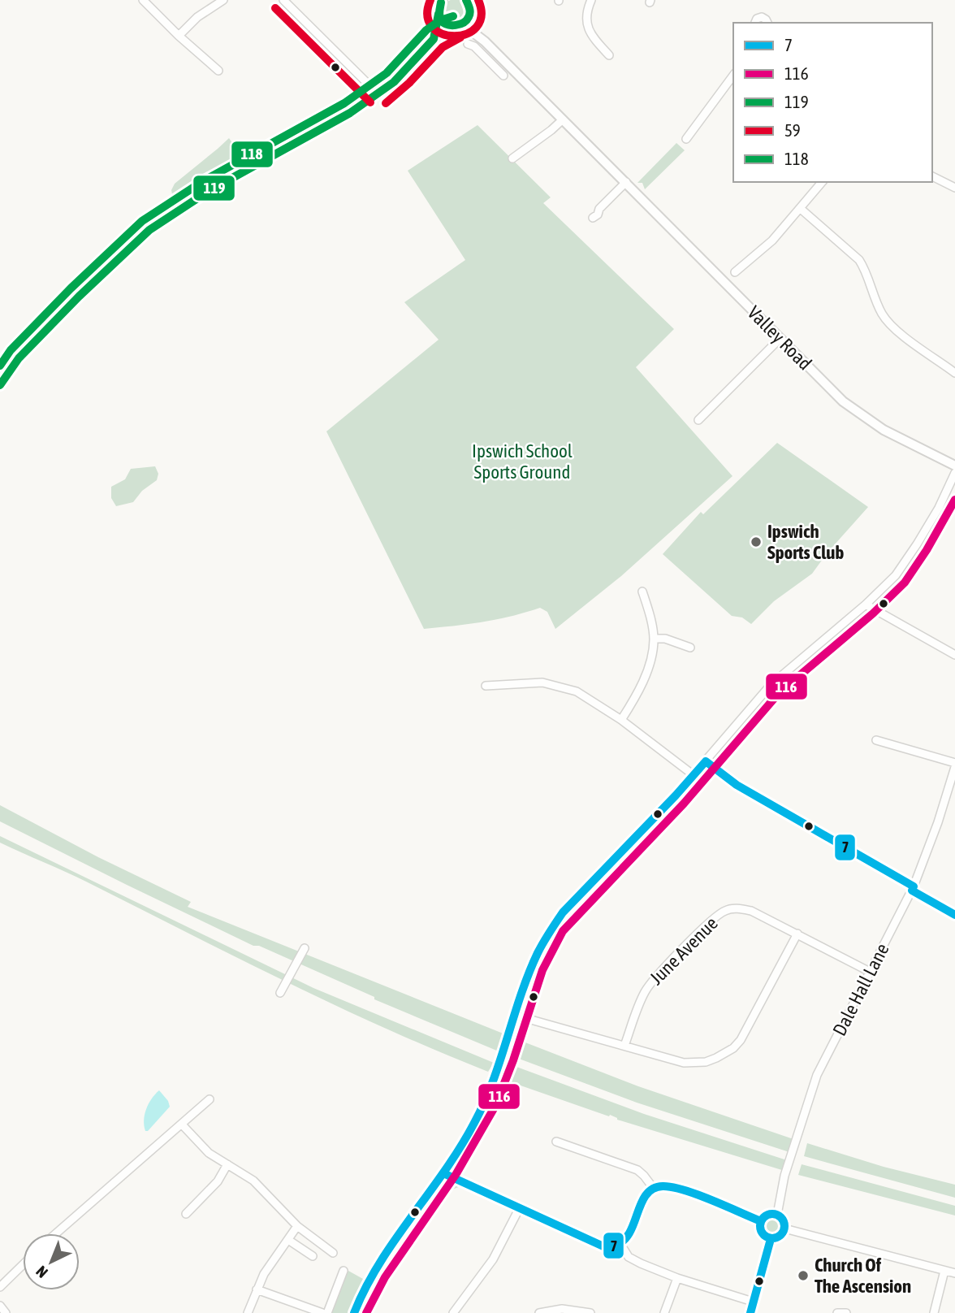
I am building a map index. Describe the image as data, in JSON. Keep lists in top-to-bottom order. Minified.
{"streets":{"main road":["Valley Road"],"street":["June Avenue","Dale Hall Lane"]},"crossings":[["June Avenue","Dale Hall Lane"]],"parks":["Ipswich School Sports Ground"],"places":["Ipswich Sports Club","Church Of The Ascension"],"lines":["transit line 119","transit line 59","transit line 118","transit line 116","transit line 7"],"legend":["7","116","119","59","118"],"north":"bottom left"}
